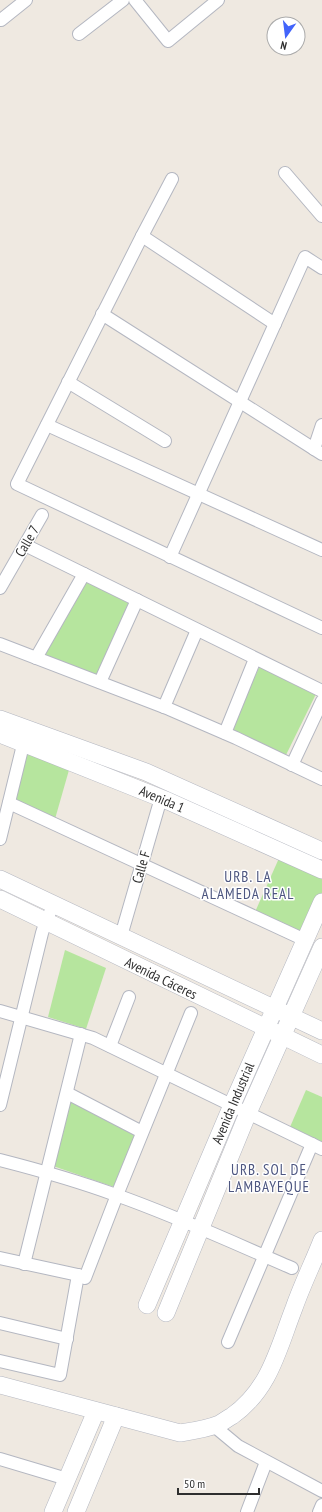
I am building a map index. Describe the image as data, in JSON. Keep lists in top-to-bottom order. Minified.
{"streets":{"street":["Calle 7","Avenida 1","Calle F","Avenida Cáceres","Avenida Industrial"]},"crossings":[["Avenida 1","Calle F"],["Calle F","Avenida Cáceres"],["Avenida Cáceres","Avenida Industrial"]],"districts":["URB. LA ALAMEDA REAL","URB. SOL DE LAMBAYEQUE"],"scale_bar":"50 m","north":"bottom"}
